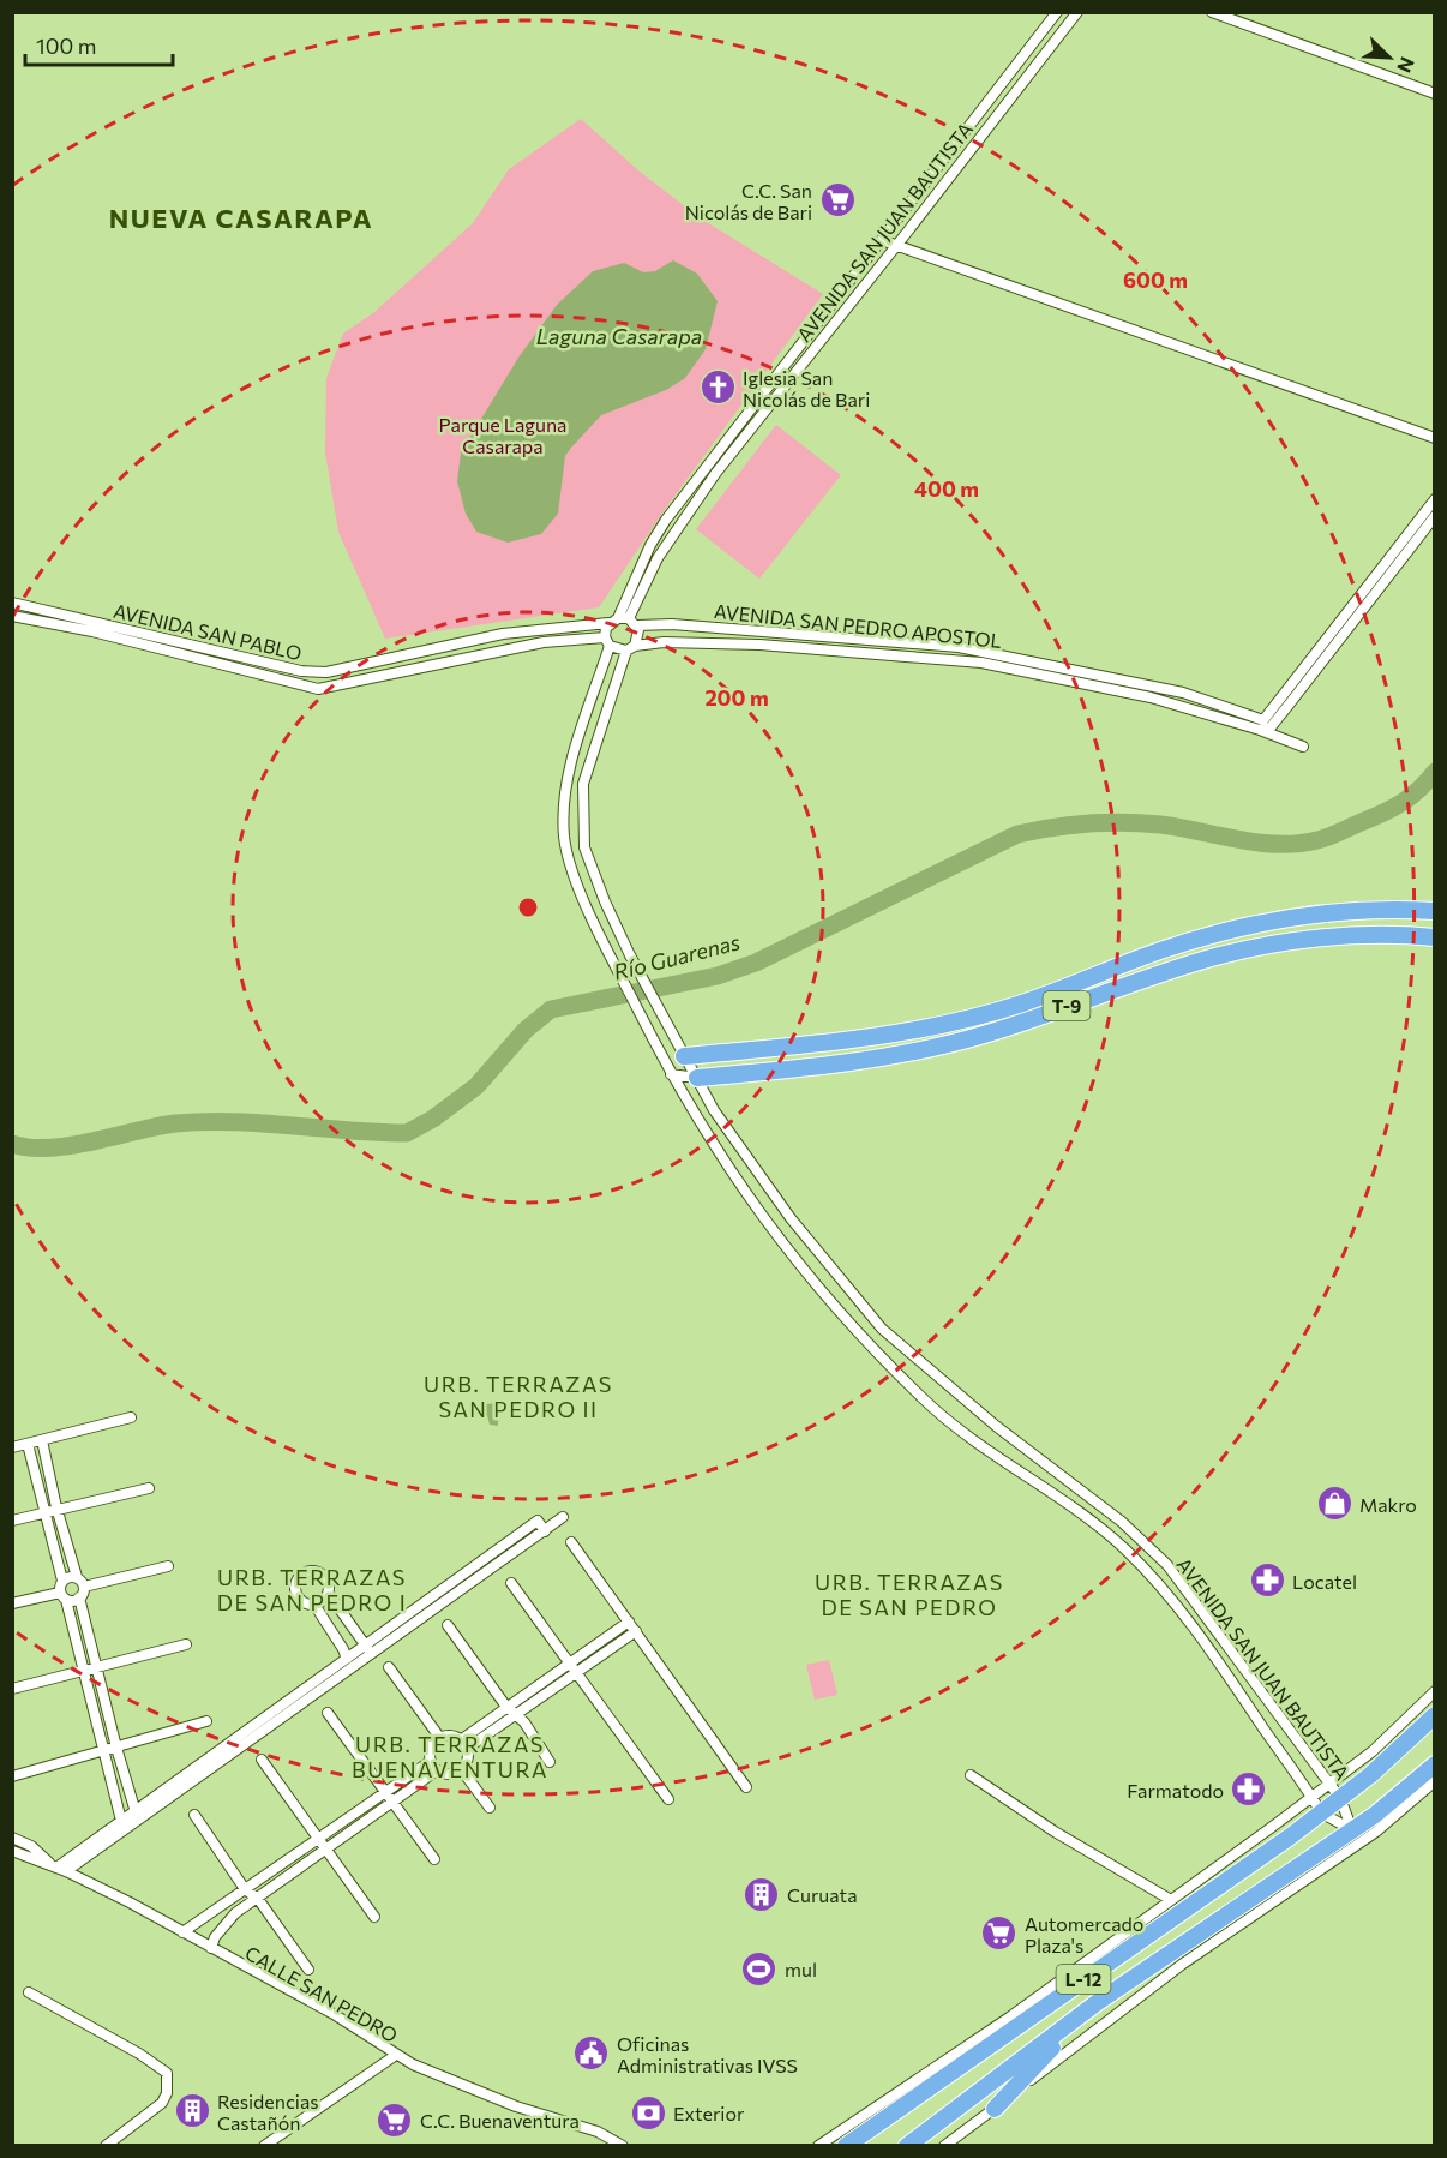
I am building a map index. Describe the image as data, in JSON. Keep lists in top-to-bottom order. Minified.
{"streets":{"highway":["T-9","L-12"],"street":["AVENIDA SAN JUAN BAUTISTA","AVENIDA SAN PEDRO APOSTOL","AVENIDA SAN PABLO","CALLE SAN PEDRO"]},"crossings":[["AVENIDA SAN JUAN BAUTISTA","AVENIDA SAN PEDRO APOSTOL"],["AVENIDA SAN JUAN BAUTISTA","AVENIDA SAN PABLO"],["AVENIDA SAN JUAN BAUTISTA","T-9"],["AVENIDA SAN JUAN BAUTISTA","L-12"],["AVENIDA SAN PEDRO APOSTOL","AVENIDA SAN PABLO"]],"districts":["NUEVA CASARAPA","URB. TERRAZAS SAN PEDRO II","URB. TERRAZAS DE SAN PEDRO I","URB. TERRAZAS DE SAN PEDRO","URB. TERRAZAS BUENAVENTURA"],"water":["Laguna Casarapa","Río Guarenas"],"parks":["Parque Laguna Casarapa"],"places":{"supermarket":["C.C. San Nicolás de Bari","Automercado Plaza's","C.C. Buenaventura"],"church":["Iglesia San Nicolás de Bari"],"shop":["Makro"],"pharmacy":["Locatel","Farmatodo"],"building":["Curuata","Residencias Castañón"],"sports":["mul"],"public building":["Oficinas Administrativas IVSS"],"bank":["Exterior"]},"scale_bar":"100 m","north":"bottom right","rings":["600 m","400 m","200 m"]}
